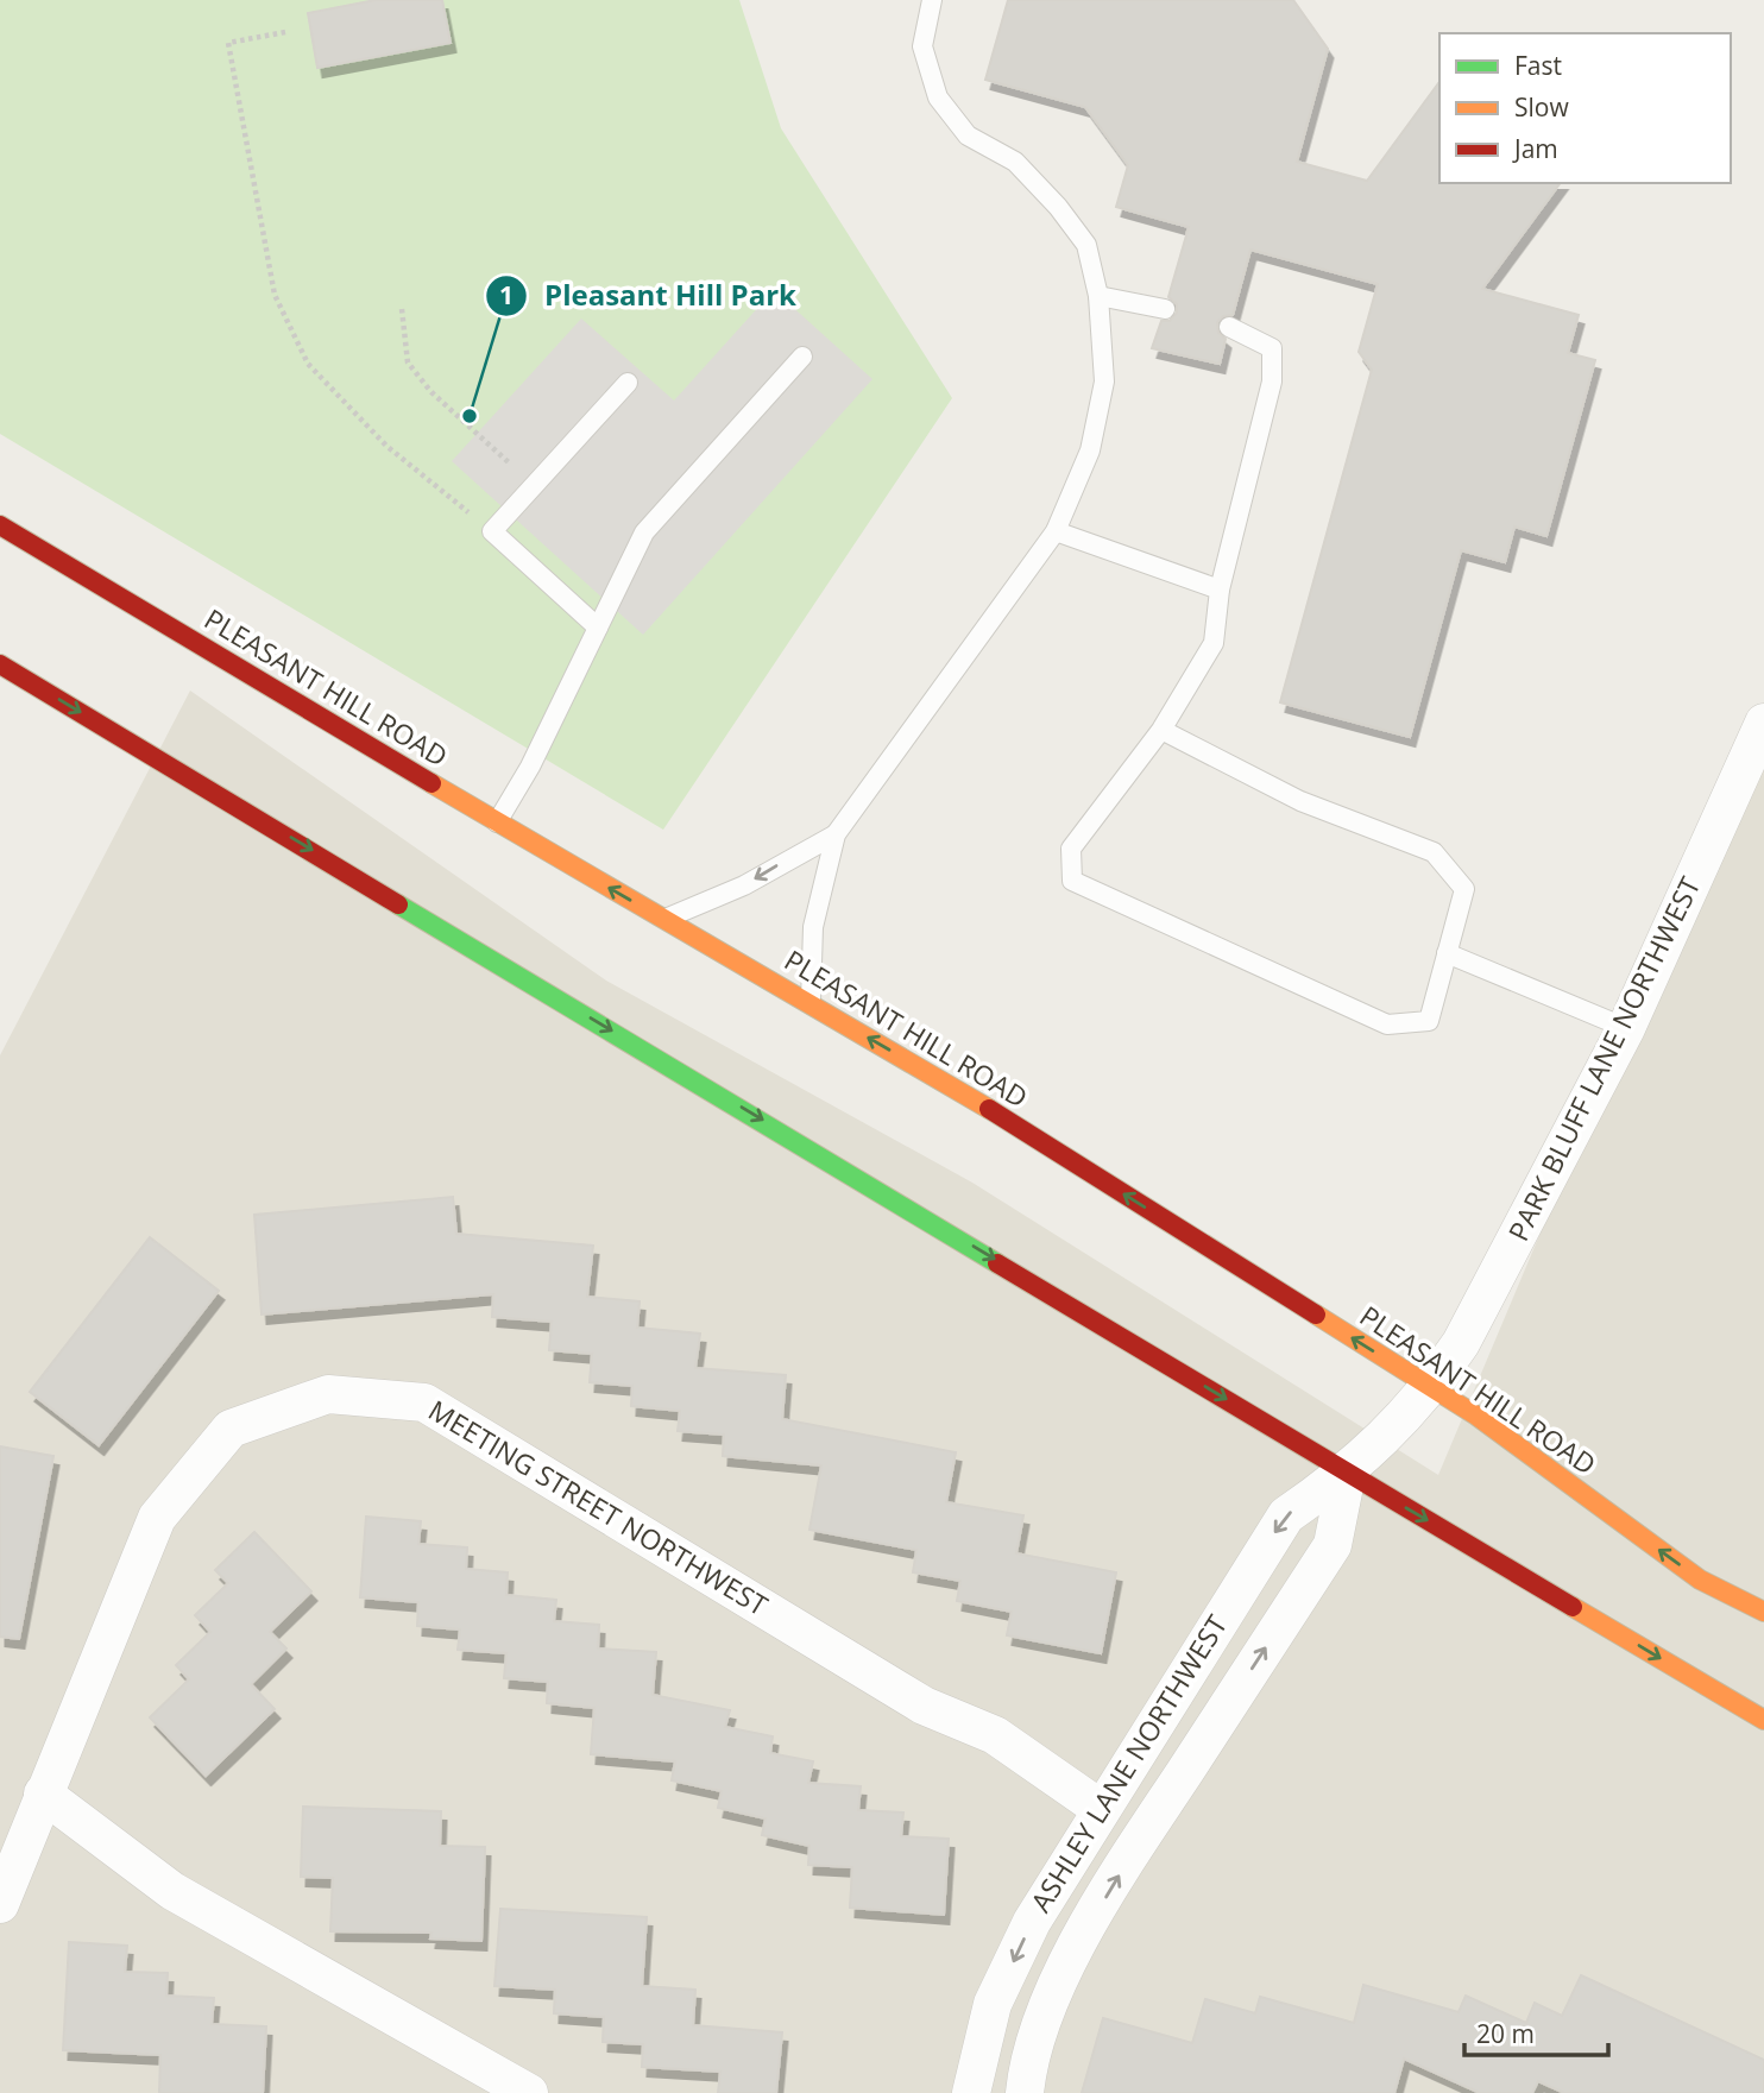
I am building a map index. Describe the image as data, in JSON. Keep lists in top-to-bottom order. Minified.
{"streets":{"highway":["PLEASANT HILL ROAD"],"street":["PARK BLUFF LANE NORTHWEST","MEETING STREET NORTHWEST","ASHLEY LANE NORTHWEST"]},"crossings":[["PLEASANT HILL ROAD","PARK BLUFF LANE NORTHWEST"],["PLEASANT HILL ROAD","ASHLEY LANE NORTHWEST"],["PARK BLUFF LANE NORTHWEST","ASHLEY LANE NORTHWEST"],["MEETING STREET NORTHWEST","ASHLEY LANE NORTHWEST"]],"places":["Pleasant Hill Park"],"legend":["Fast","Slow","Jam"],"scale_bar":"20 m"}
